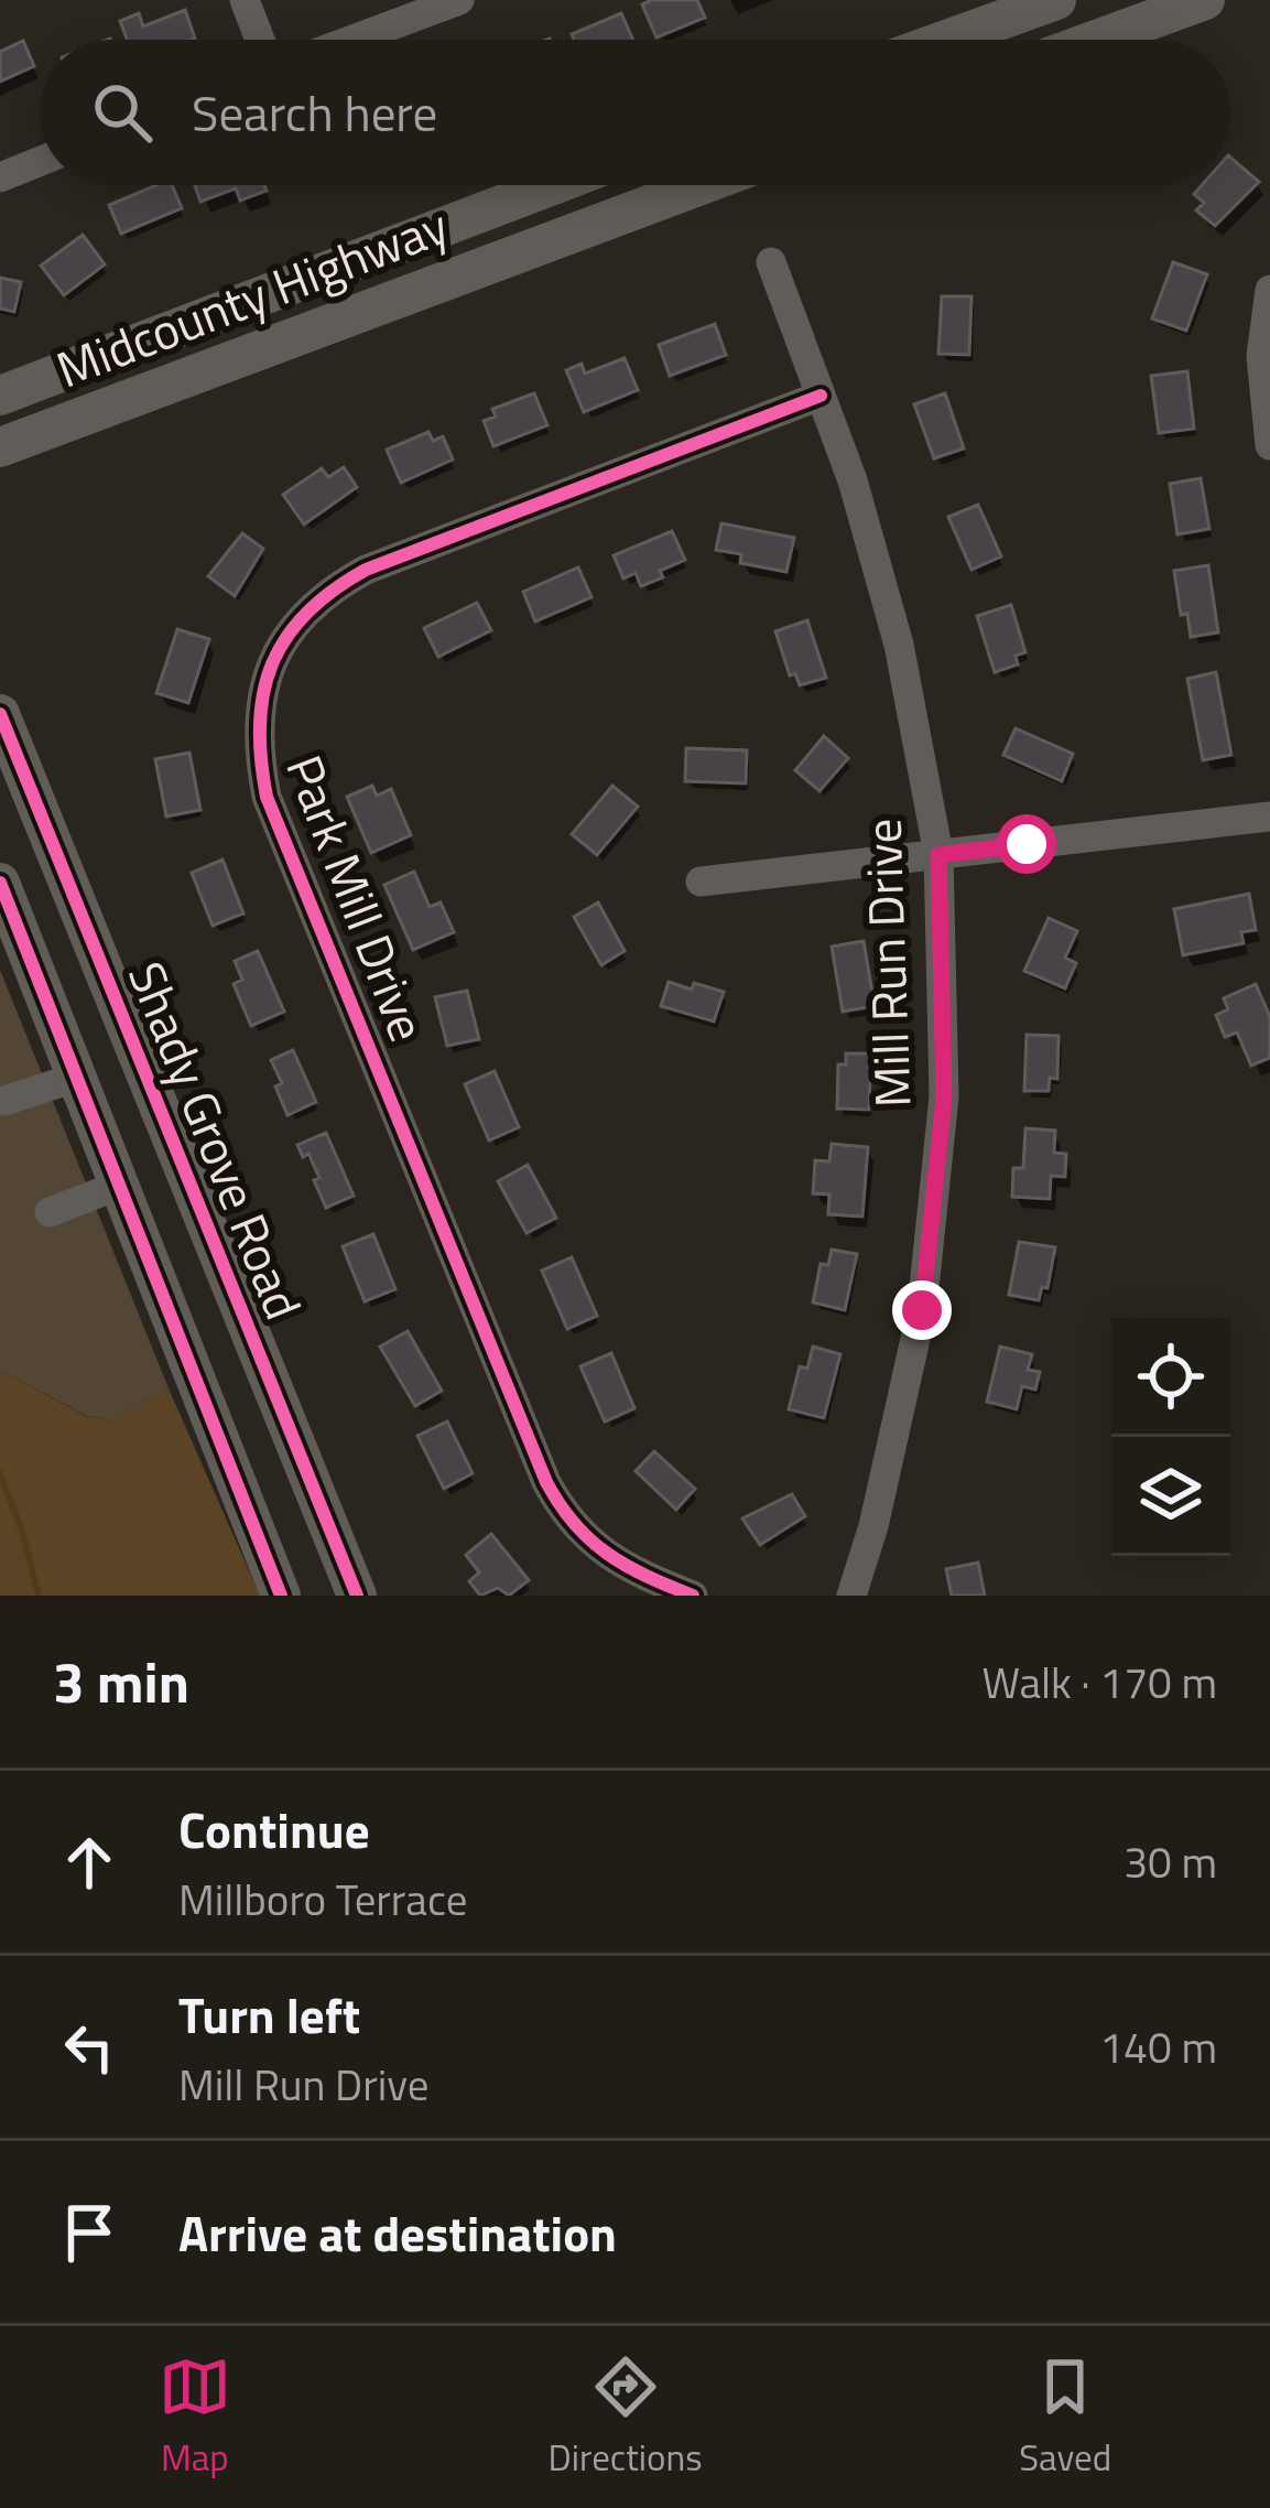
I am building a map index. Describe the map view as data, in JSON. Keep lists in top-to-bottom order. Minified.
{"streets":{"main road":["Midcounty Highway","Shady Grove Road"],"street":["Park Mill Drive","Mill Run Drive"]},"crossings":[["Park Mill Drive","Mill Run Drive"]],"page":{"search":"Search here","heading":["3 min","Walk · 170 m"],"list":[["Continue","Millboro Terrace","30 m"],["Turn left","Mill Run Drive","140 m"],"Arrive at destination"],"nav":["Map","Directions","Saved"]}}
